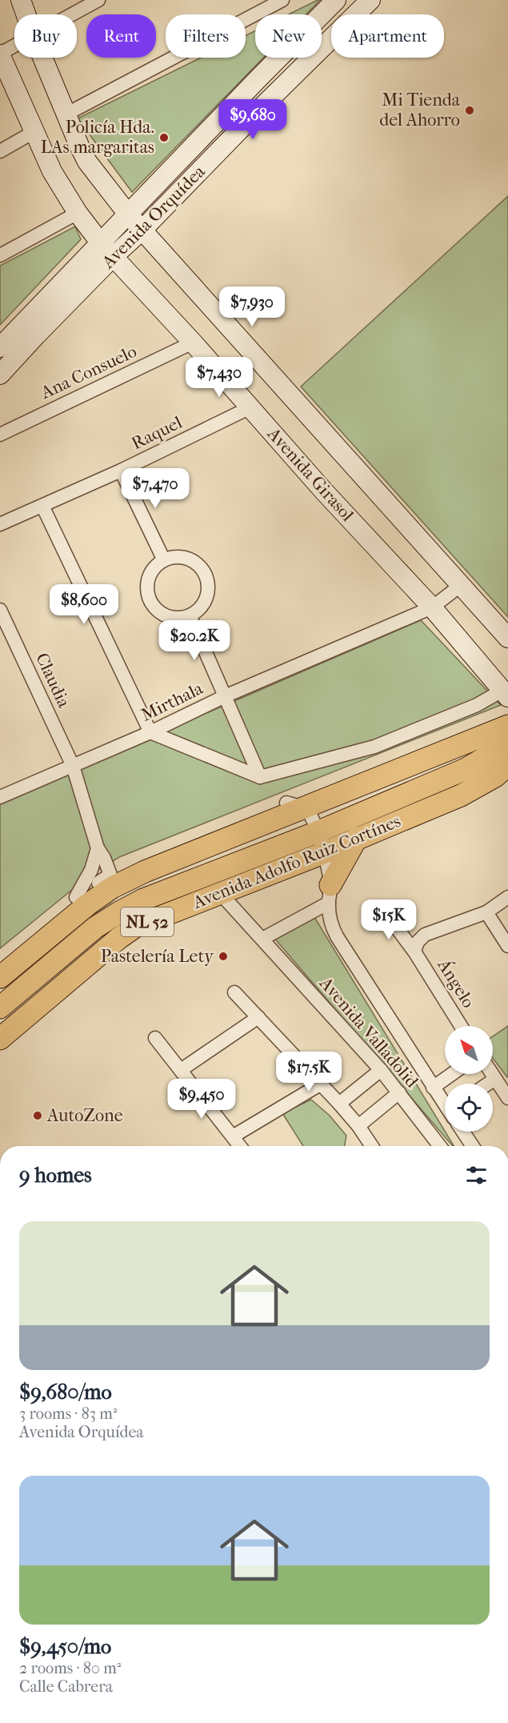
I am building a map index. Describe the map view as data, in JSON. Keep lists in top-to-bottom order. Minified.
{"streets":{"main road":["Avenida Adolfo Ruiz Cortínes","NL 52"],"street":["Avenida Orquídea","Ana Consuelo","Raquel","Avenida Girasol","Claudia","Mirthala","Ángelo","Avenida Valladolid"]},"crossings":[["Avenida Orquídea","Avenida Girasol"],["Ana Consuelo","Avenida Girasol"],["Raquel","Avenida Girasol"],["Avenida Girasol","Mirthala"],["Claudia","Mirthala"],["Avenida Adolfo Ruiz Cortínes","Avenida Valladolid"]],"places":["Mi Tienda del Ahorro","Policía Hda. LAs margaritas","Pastelería Lety","AutoZone"],"north":"top left","page":{"chip":["Buy","Rent","Filters","New","Apartment"],"price":["$9,680","$7,930","$7,430","$7,470","$8,600","$20.2K","$15K","$17.5K","$9,450"],"heading":"9 homes","list":[{"name":"$9,680/mo","note":"3 rooms · 83 m² · Avenida Orquídea"},{"name":"$9,450/mo","note":"2 rooms · 80 m² · Calle Cabrera"}]}}
